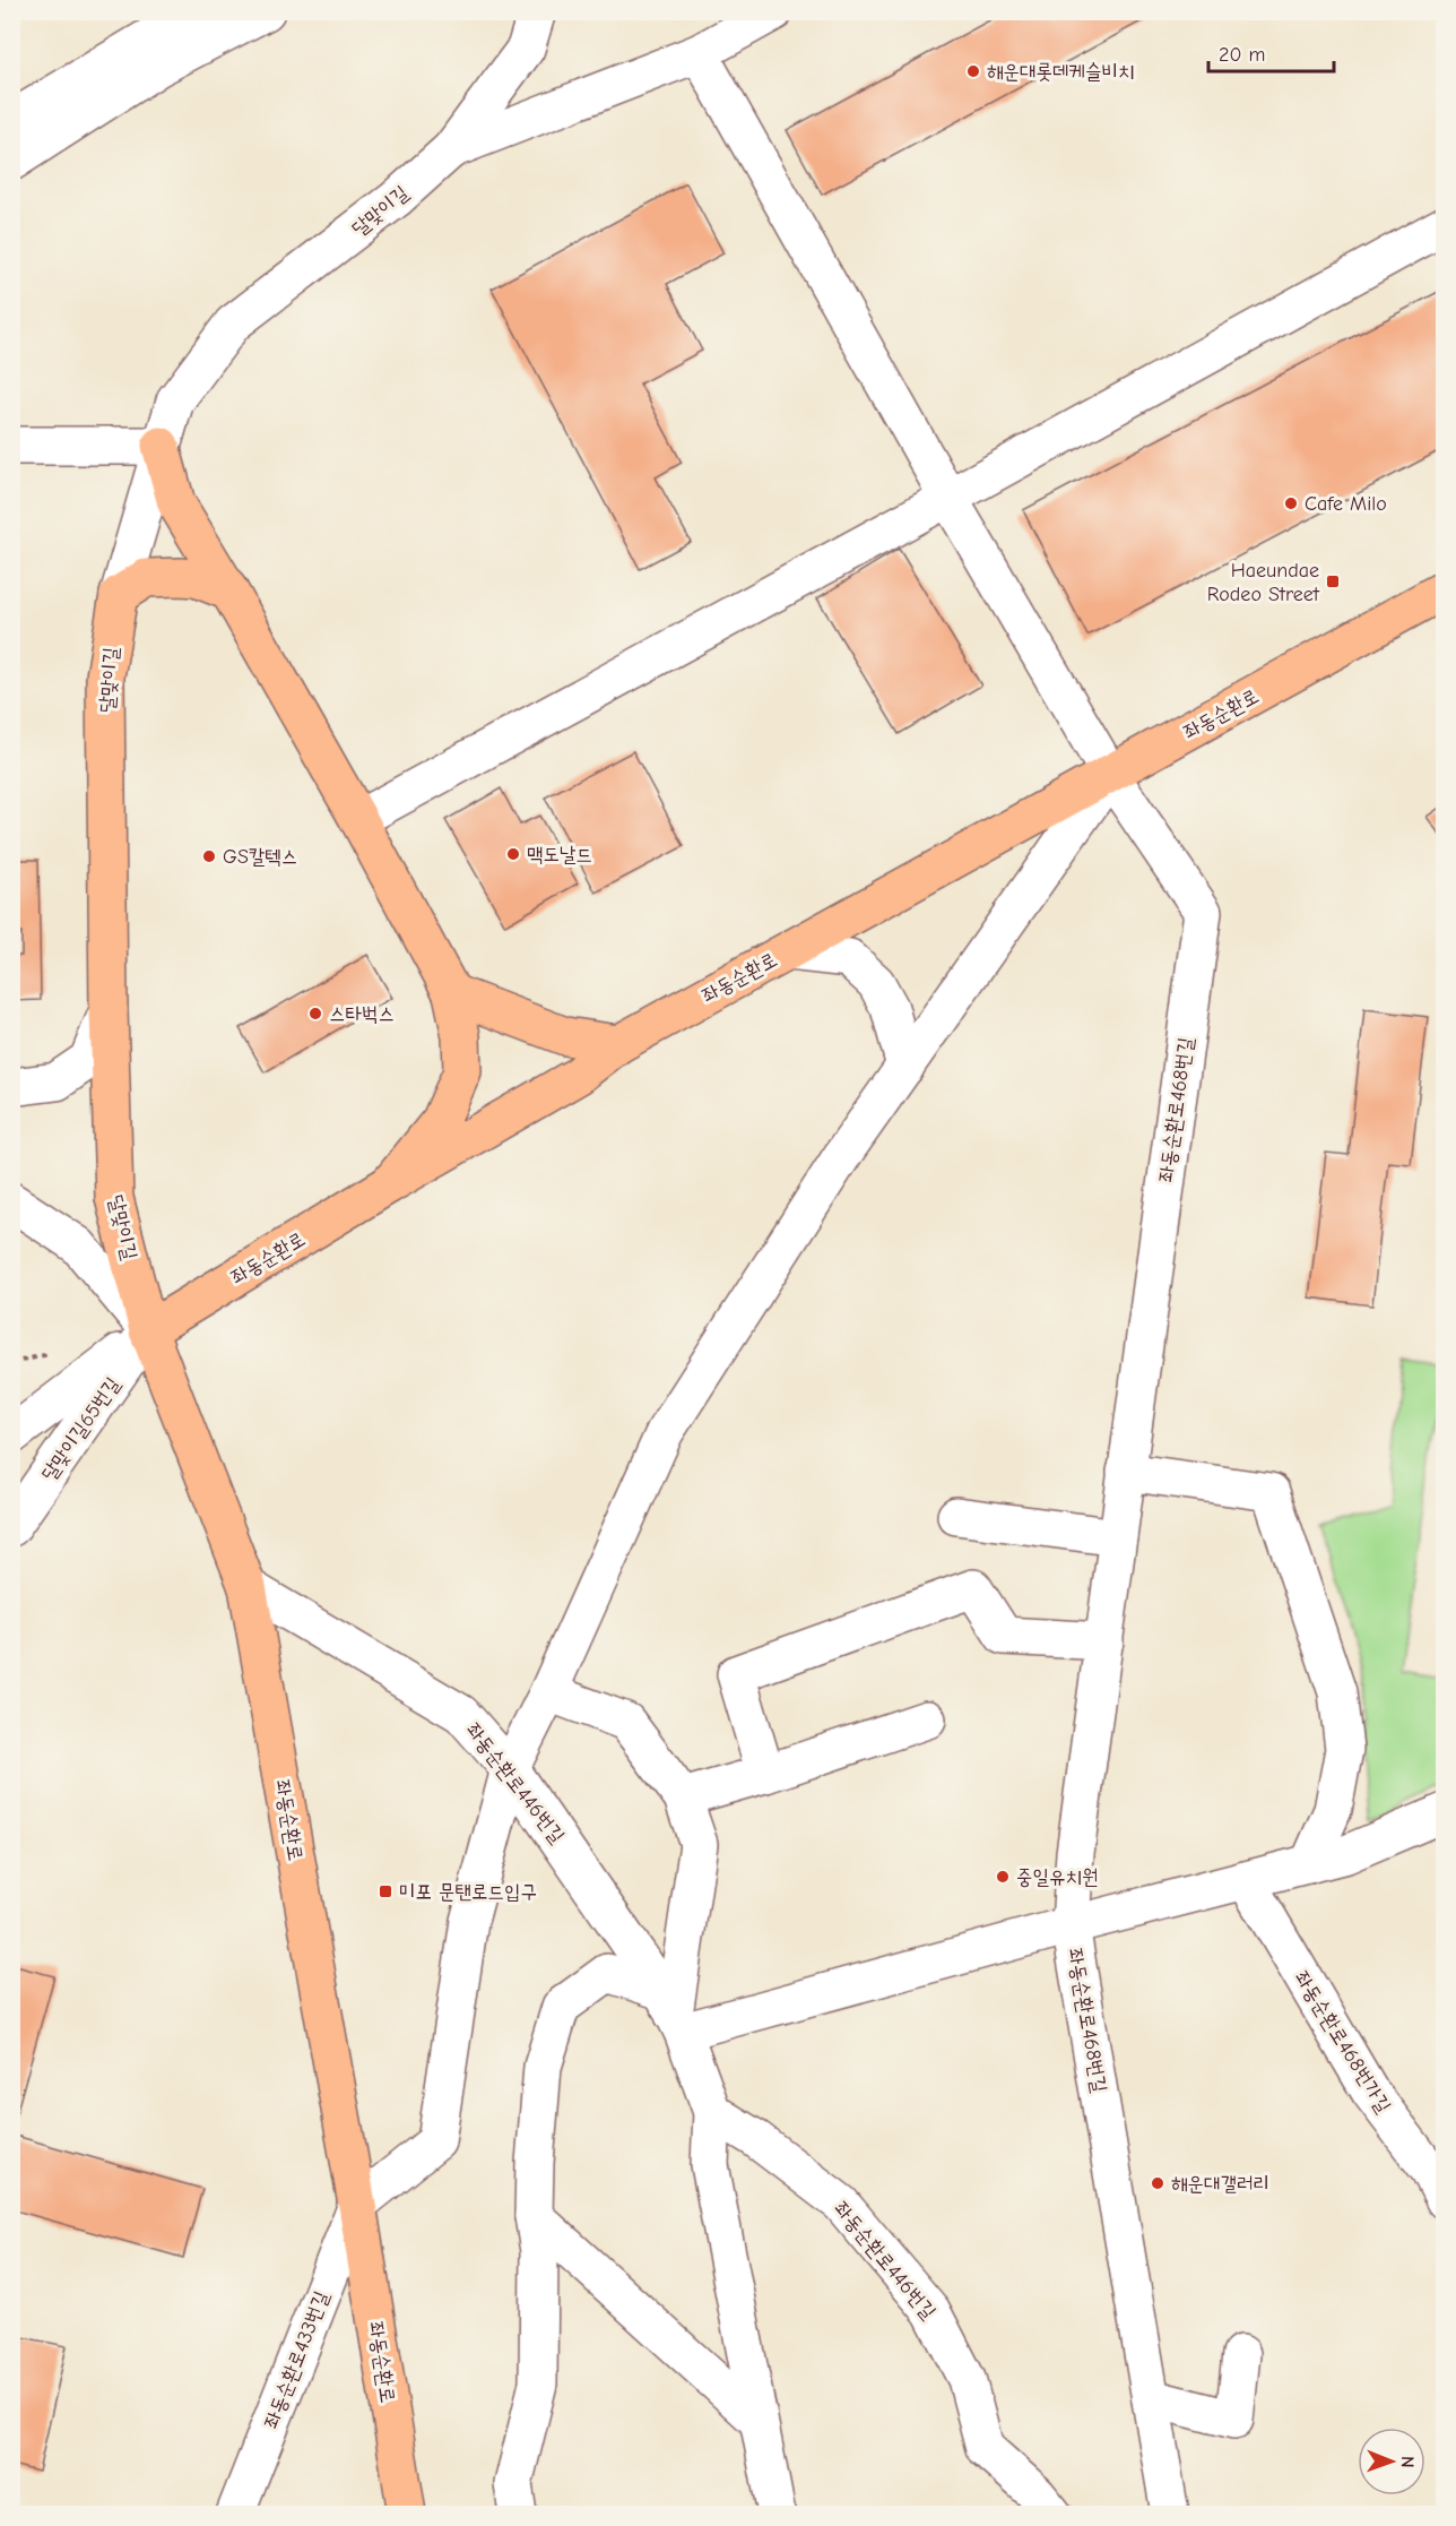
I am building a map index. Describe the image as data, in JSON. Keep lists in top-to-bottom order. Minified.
{"streets":{"main road":["달맞이길","좌동순환로"],"street":["좌동순환로468번길","달맞이길65번길","좌동순환로446번길","좌동순환로468번가길","좌동순환로433번길"]},"crossings":[["달맞이길","좌동순환로"],["달맞이길","달맞이길65번길"],["좌동순환로","좌동순환로468번길"],["좌동순환로","달맞이길65번길"],["좌동순환로","좌동순환로446번길"],["좌동순환로","좌동순환로433번길"]],"places":{"other":["해운대롯데케슬비치","Cafe Milo","맥도날드","GS칼텍스","스타벅스","중일유치원","해운대갤러리"],"transit":["Haeundae Rodeo Street","미포 문탠로드입구"]},"scale_bar":"20 m","north":"right"}
